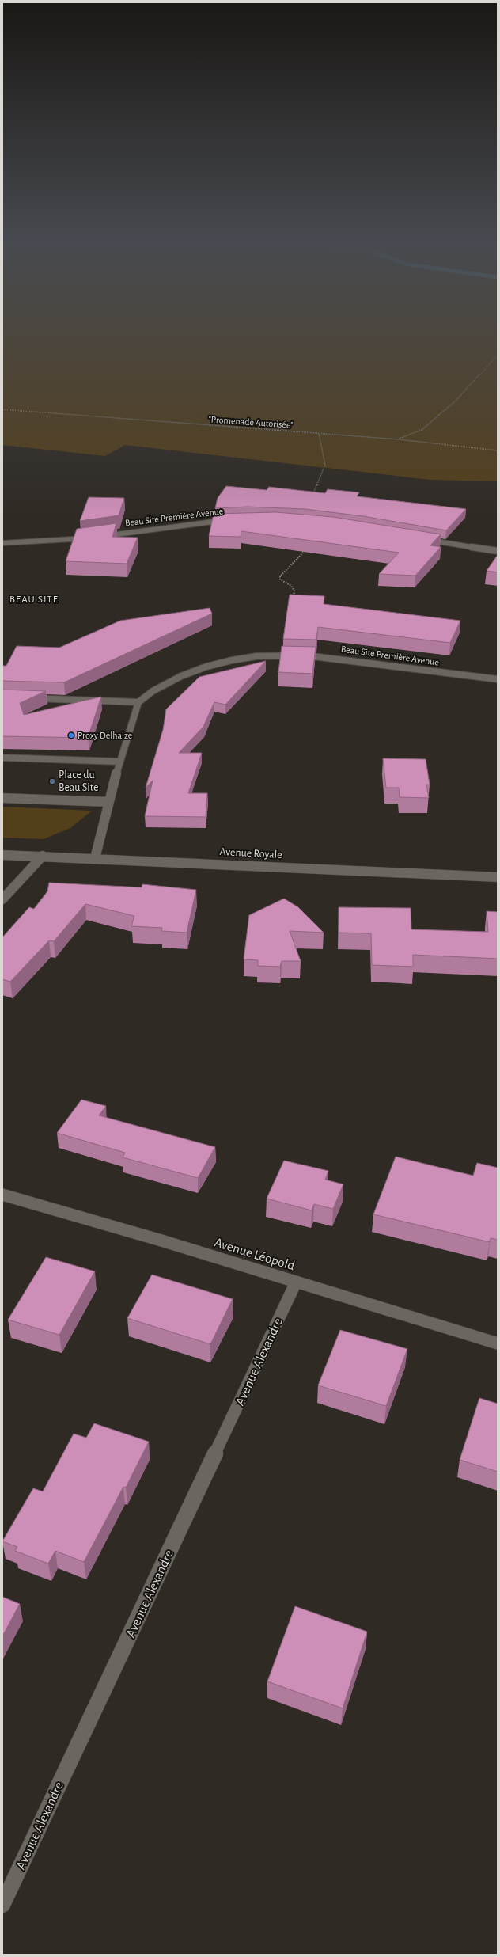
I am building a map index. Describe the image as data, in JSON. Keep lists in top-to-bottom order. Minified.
{"streets":{"street":["Beau Site Première Avenue","Avenue Royale","Avenue Léopold","Avenue Alexandre"],"path":["\"Promenade Autorisée\""]},"crossings":[["Avenue Léopold","Avenue Alexandre"]],"districts":["BEAU SITE"],"places":["Proxy Delhaize","Place du Beau Site"]}
